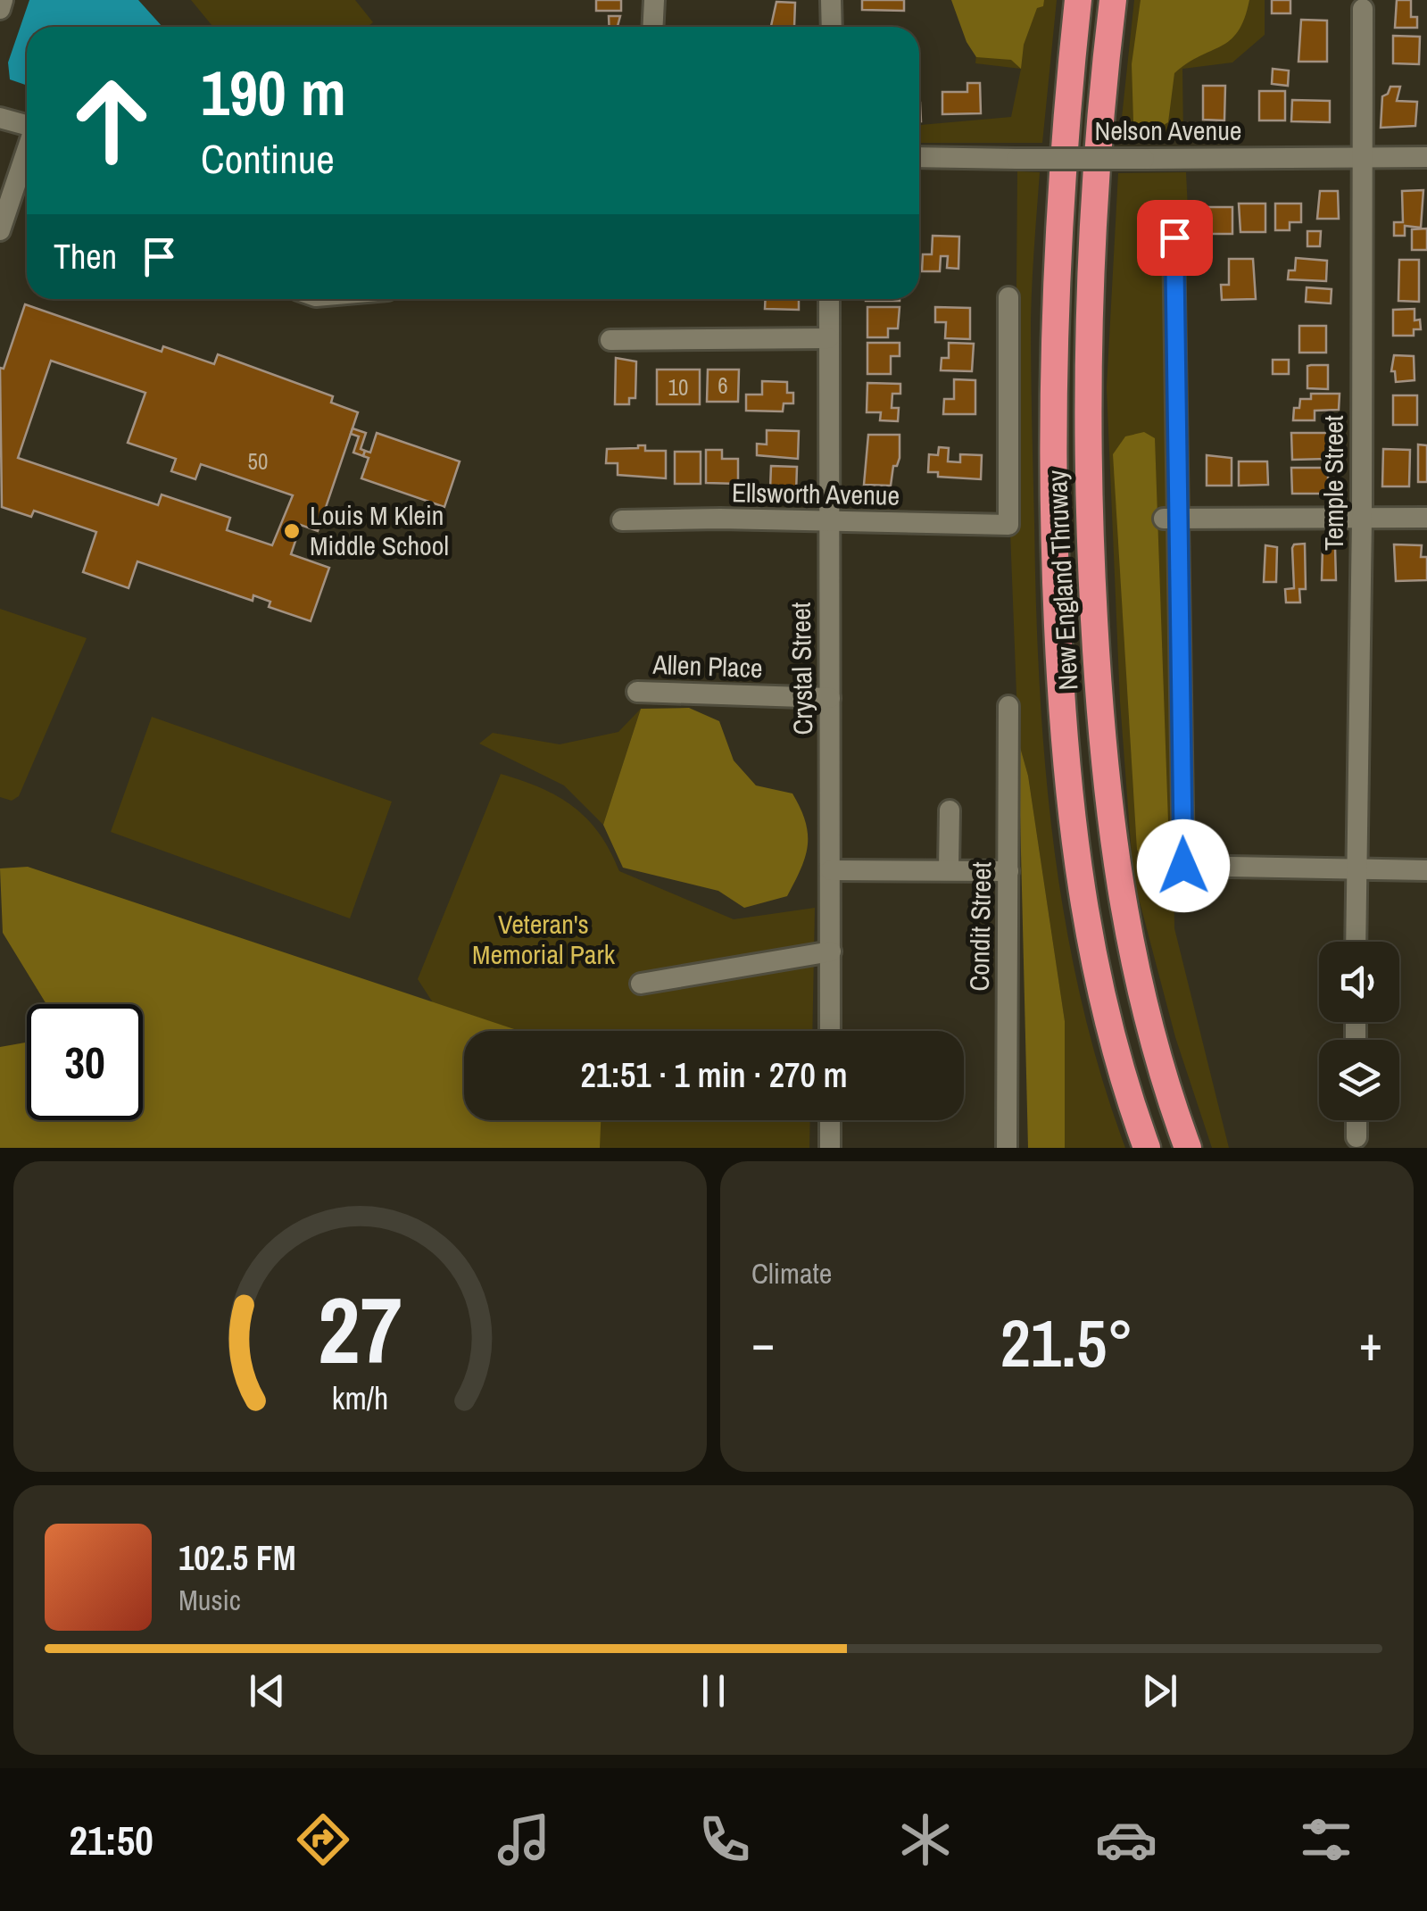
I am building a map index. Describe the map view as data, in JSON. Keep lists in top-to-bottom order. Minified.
{"streets":{"highway":["New England Thruway"],"street":["Nelson Avenue","Temple Street","Ellsworth Avenue","Allen Place","Crystal Street","Condit Street"]},"crossings":[["Nelson Avenue","Temple Street"],["Ellsworth Avenue","Crystal Street"],["Allen Place","Crystal Street"]],"parks":["Veteran's Memorial Park"],"places":["Louis M Klein Middle School"],"house_numbers":["6","10","50"],"page":{"turn":["190 m","Continue"],"then":"Then","limit":"30","trip":"21:51 · 1 min · 270 m","tile":"Climate","heat":["−","21.5°","+"],"song":["102.5 FM","Music"],"tabs":"21:50","gauge":["27","km/h"]}}
